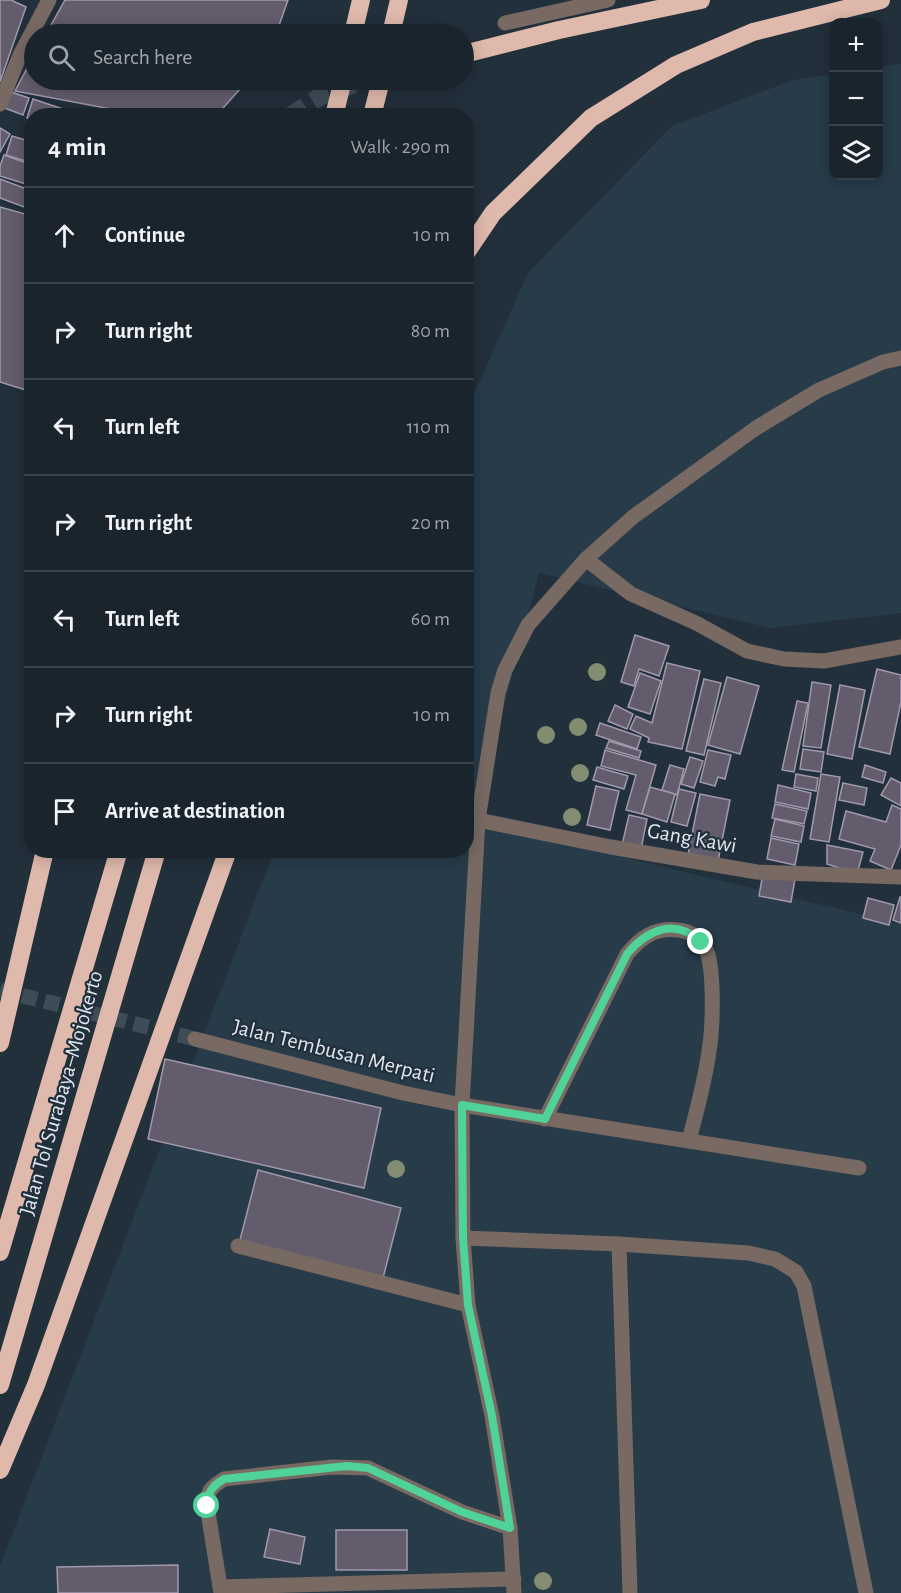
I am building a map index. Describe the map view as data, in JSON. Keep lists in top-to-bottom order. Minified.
{"streets":{"highway":["Jalan Tol Surabaya–Mojokerto"],"street":["Gang Kawi","Jalan Tembusan Merpati"]},"page":{"map_buttons":["+","−"],"search":"Search here","heading":["4 min","Walk · 290 m"],"list":[["Continue","10 m"],["Turn right","80 m"],["Turn left","110 m"],["Turn right","20 m"],["Turn left","60 m"],["Turn right","10 m"],"Arrive at destination"]}}
